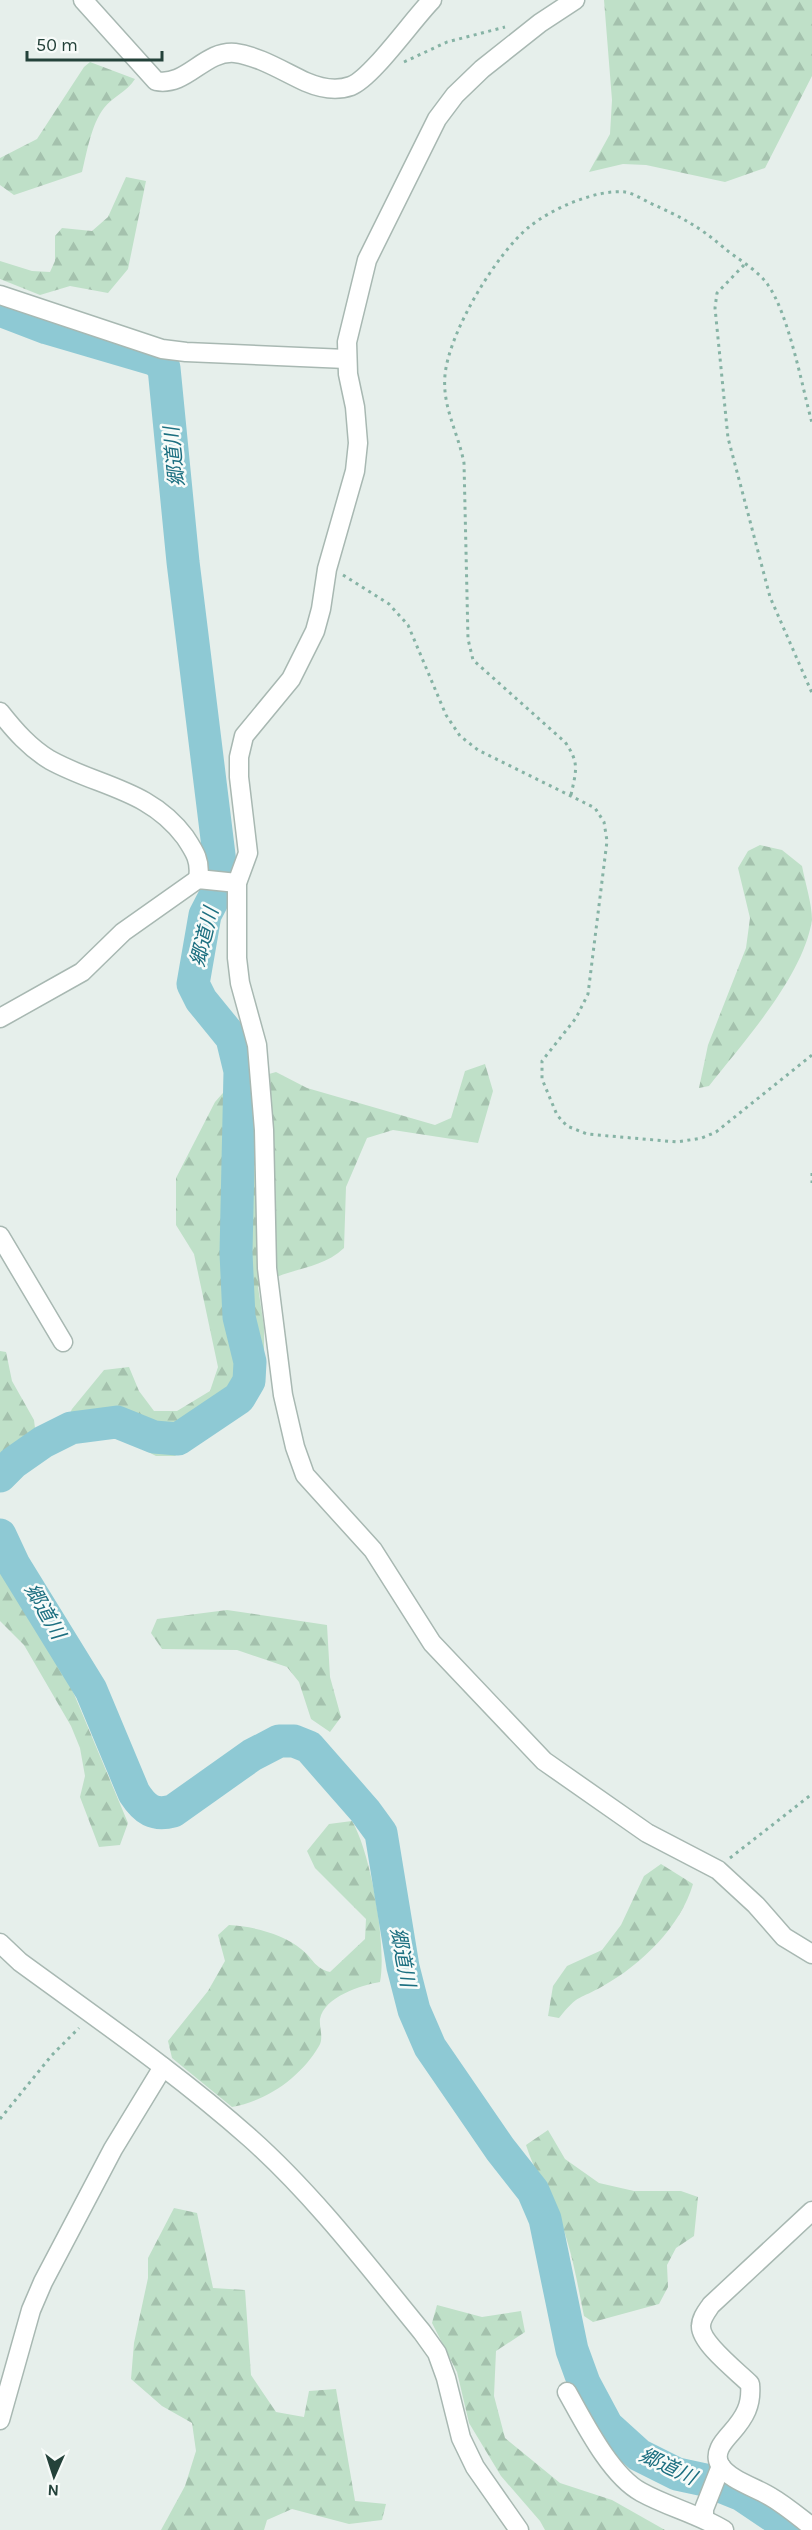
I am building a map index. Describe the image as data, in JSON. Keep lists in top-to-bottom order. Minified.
{"water":["郷道川"],"scale_bar":"50 m","north":"bottom"}
